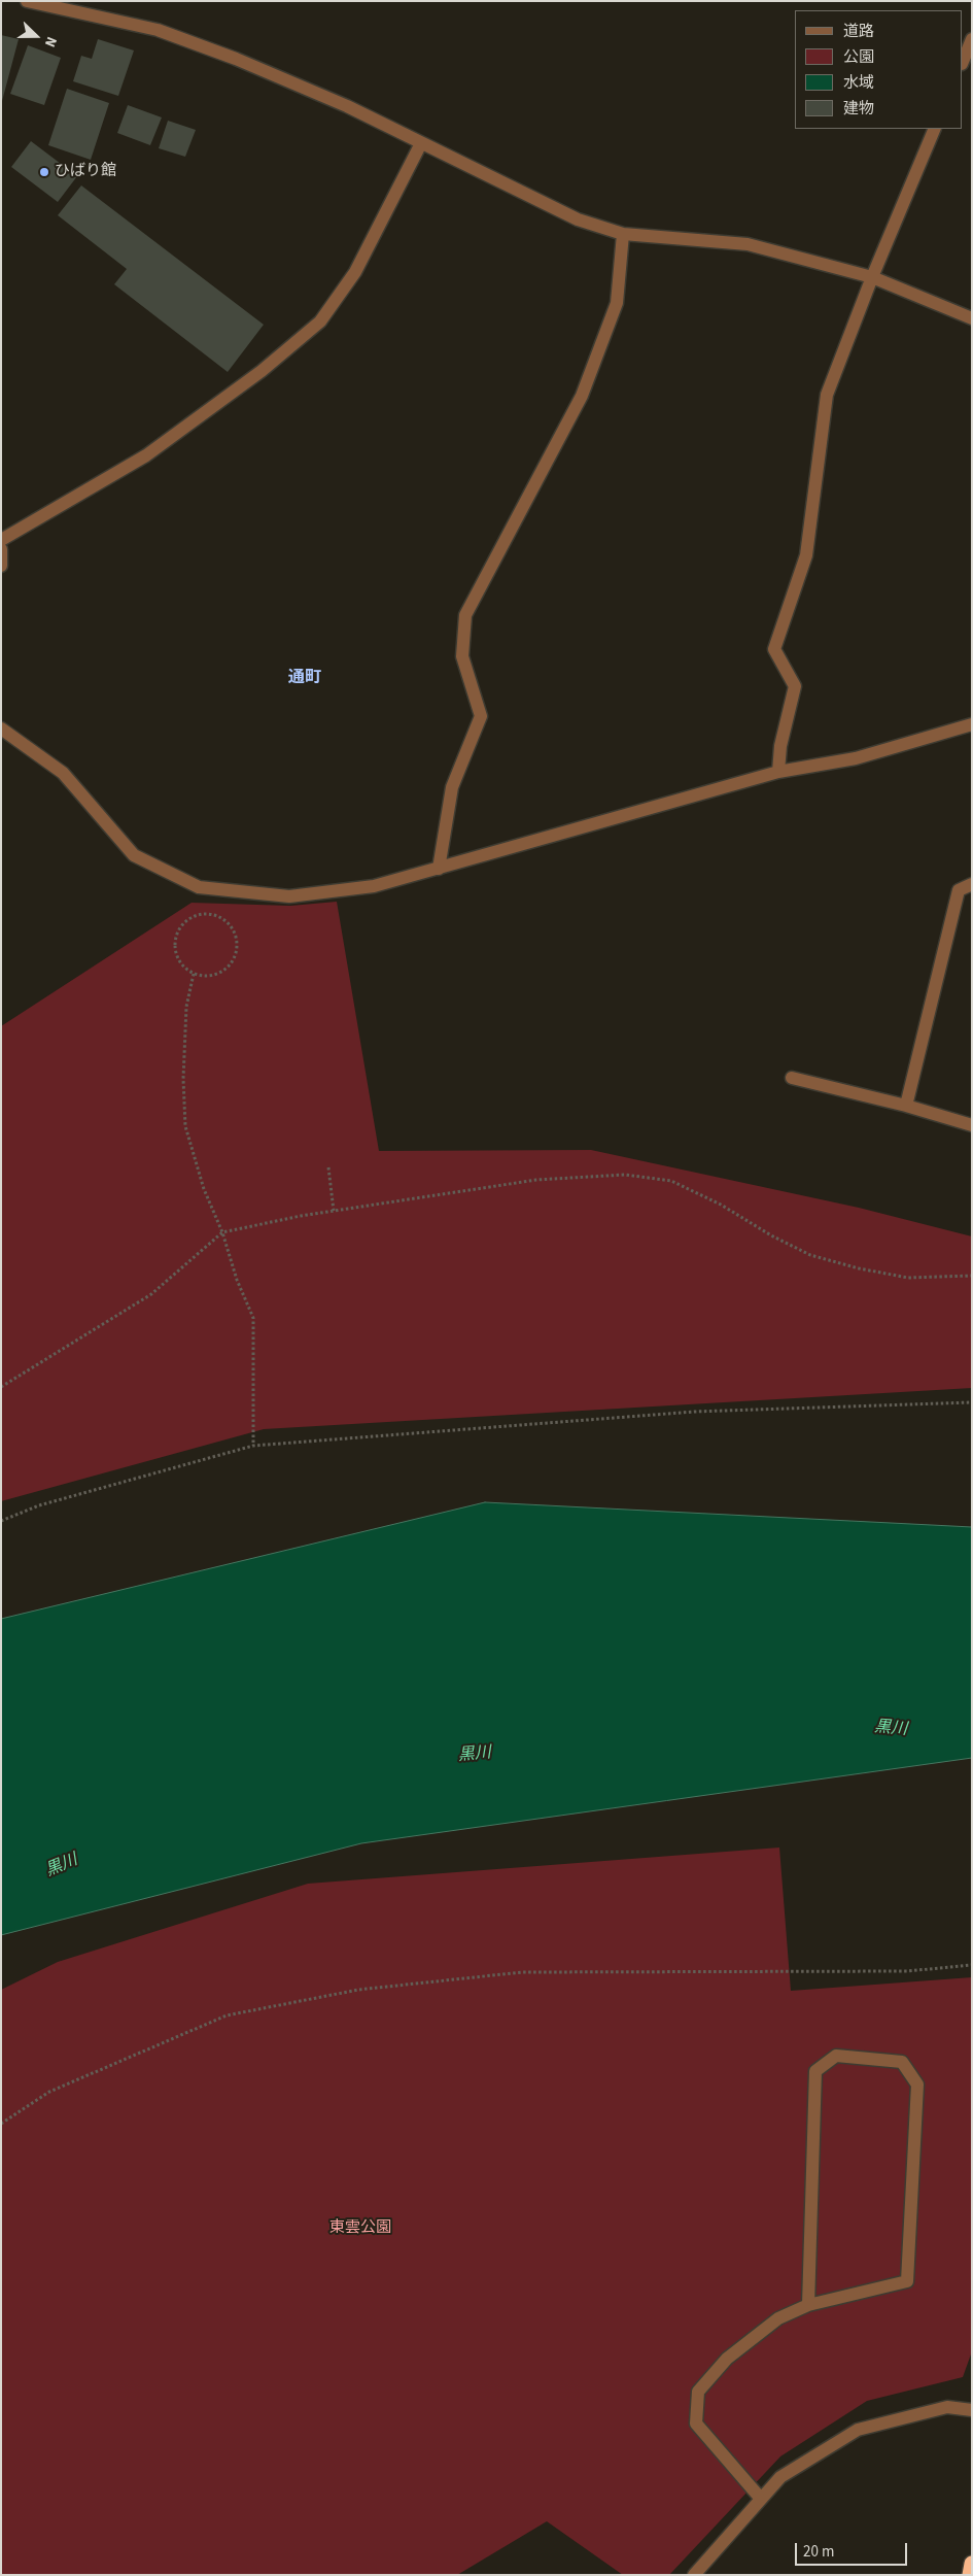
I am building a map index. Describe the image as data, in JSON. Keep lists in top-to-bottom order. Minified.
{"districts":["通町"],"water":["黒川"],"parks":["東雲公園"],"places":["ひばり館"],"legend":["道路","公園","水域","建物"],"scale_bar":"20 m","north":"right"}
